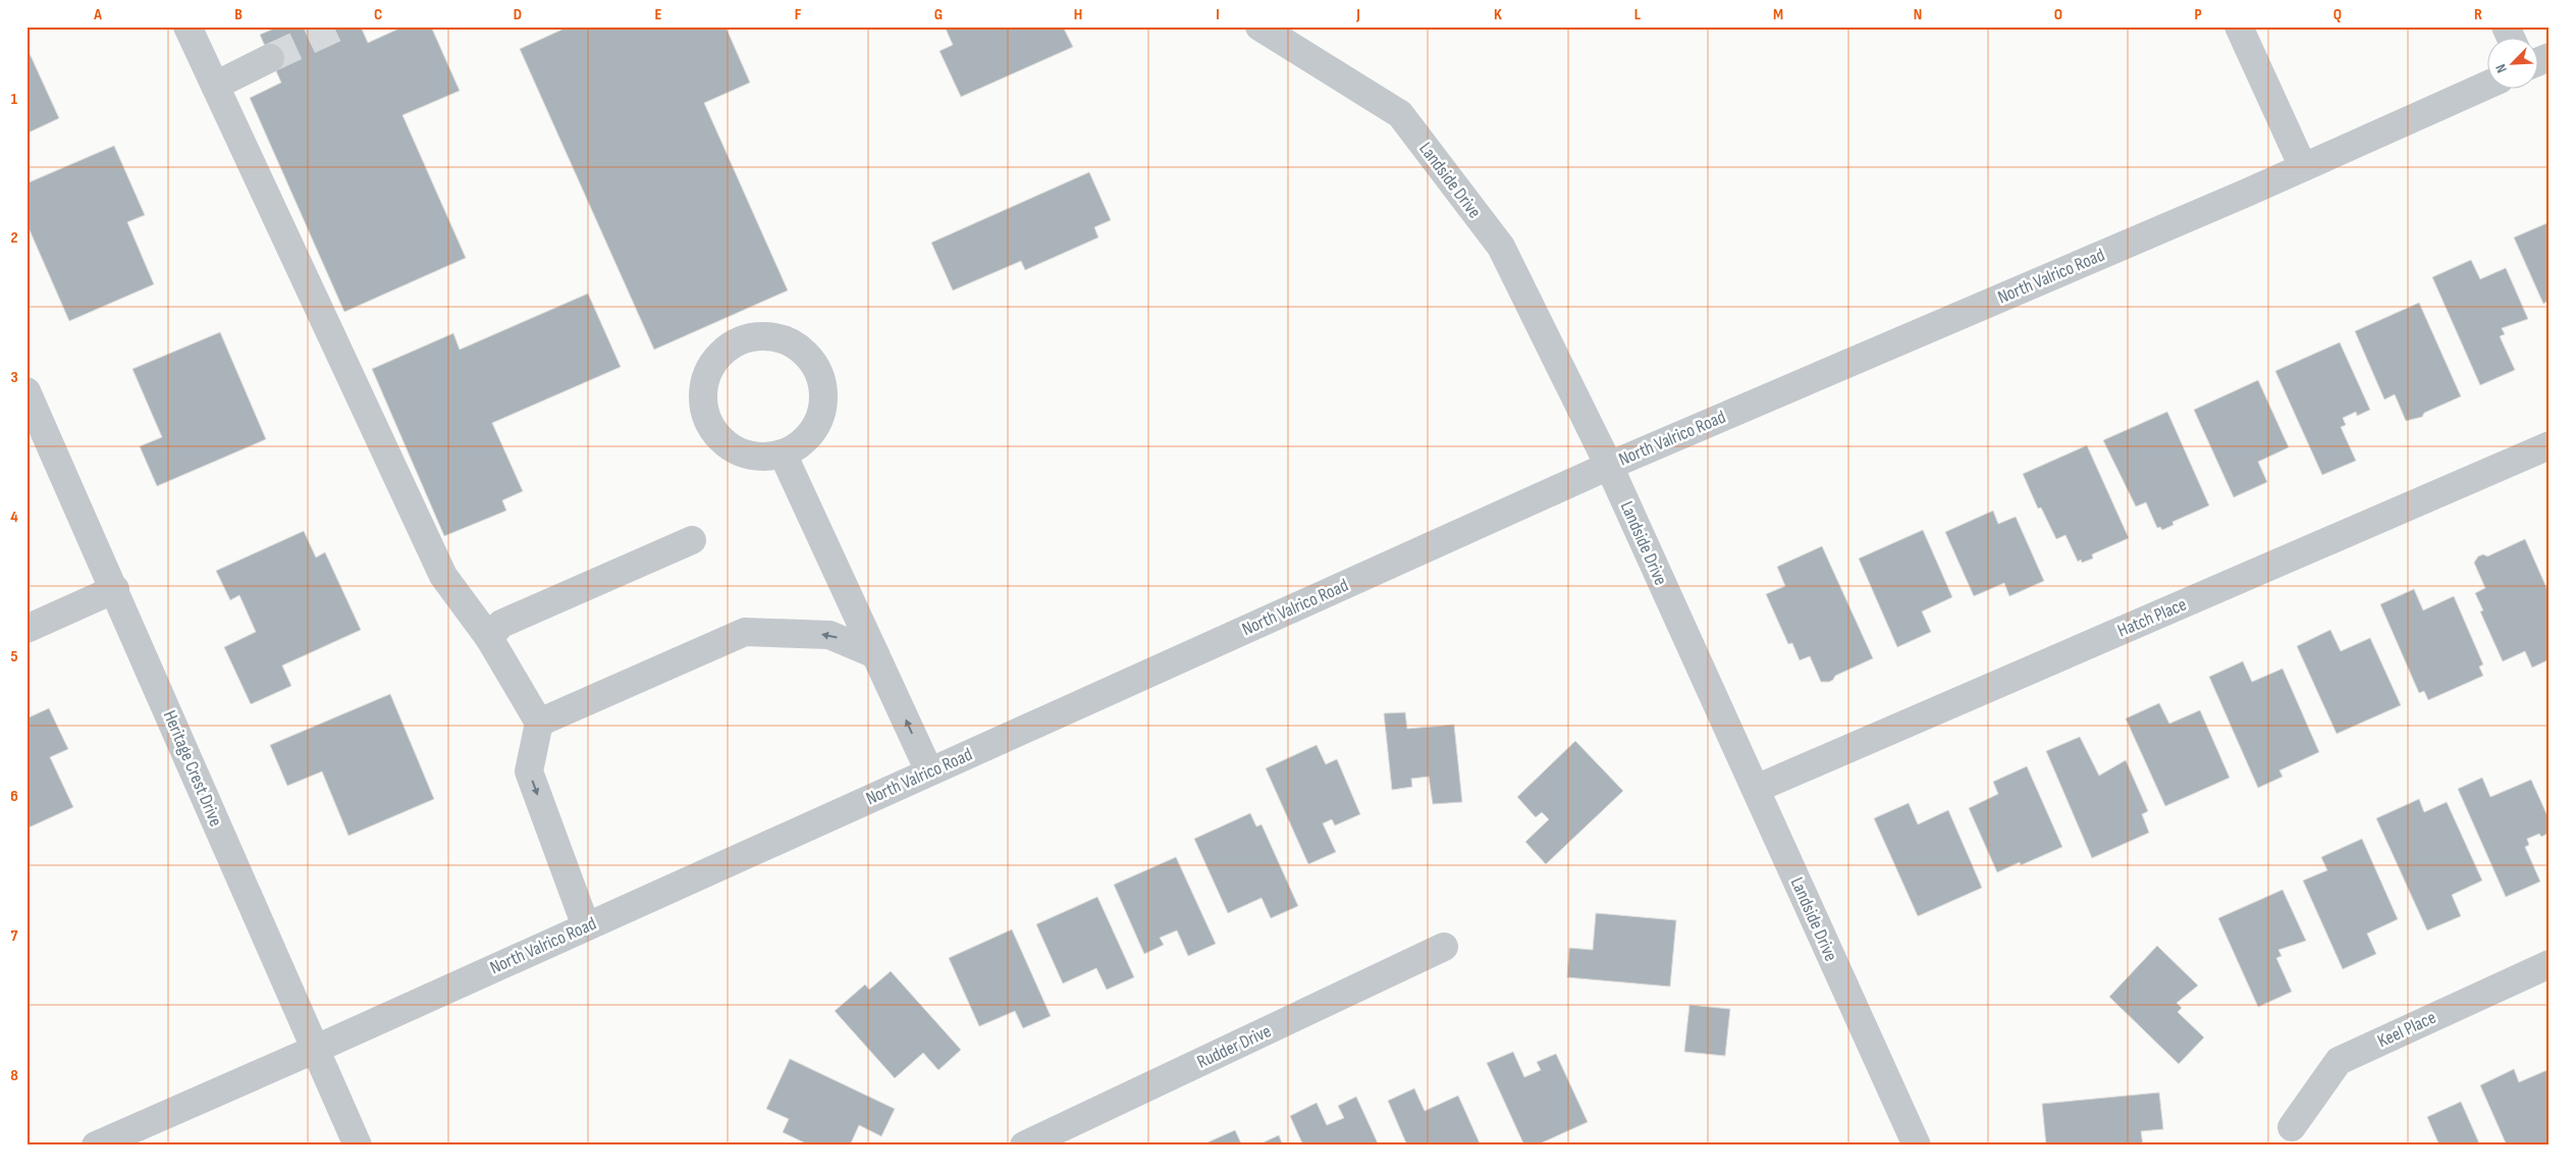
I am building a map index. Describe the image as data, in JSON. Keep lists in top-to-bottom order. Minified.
{"streets":{"street":["Landside Drive","North Valrico Road","Hatch Place","Heritage Crest Drive","Keel Place","Rudder Drive"]},"crossings":[["Landside Drive","North Valrico Road"],["Landside Drive","Hatch Place"],["North Valrico Road","Heritage Crest Drive"]],"north":"bottom left","grid":{"columns":["A","B","C","D","E","F","G","H","I","J","K","L","M","N","O","P","Q","R"],"rows":["1","2","3","4","5","6","7","8"]}}
